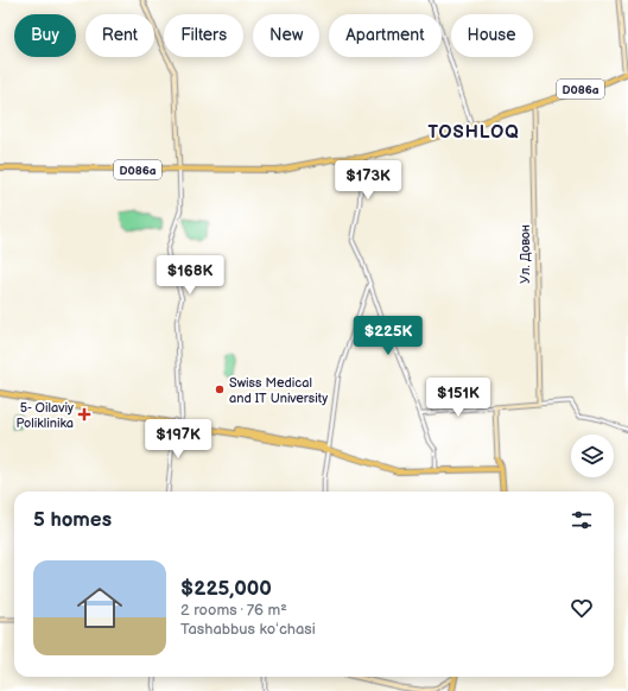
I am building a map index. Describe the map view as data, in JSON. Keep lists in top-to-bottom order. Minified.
{"streets":{"main road":["D086a","Ул. Довон"]},"crossings":[["D086a","Ул. Довон"]],"districts":["TOSHLOQ"],"places":{"other":["Swiss Medical and IT University"],"health":["5- Oilaviy Poliklinika"]},"page":{"chip":["Buy","Rent","Filters","New","Apartment","House"],"price":["$173K","$168K","$225K","$151K","$197K"],"heading":"5 homes","list":[{"name":"$225,000","note":"2 rooms · 76 m² · Tashabbus koʻchasi"}]}}
